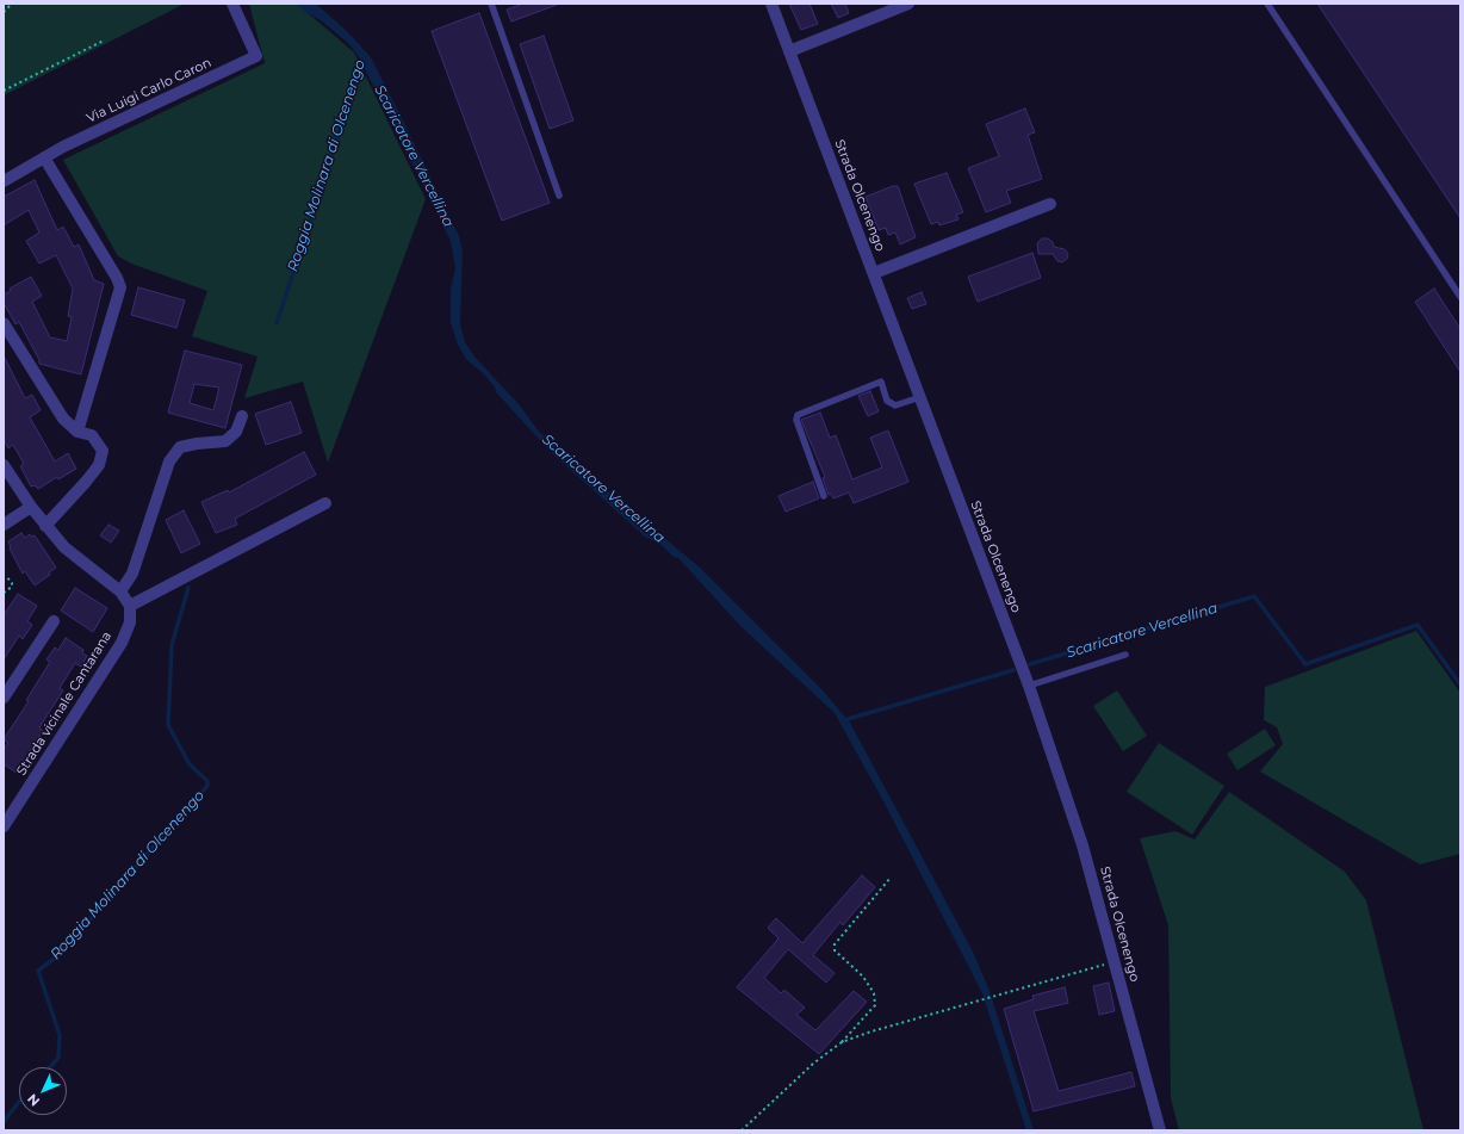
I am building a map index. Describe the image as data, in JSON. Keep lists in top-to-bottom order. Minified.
{"streets":{"street":["Via Luigi Carlo Caron","Strada Olcenengo","Strada vicinale Cantarana"]},"water":["Scaricatore Vercellina","Roggia Molinara di Olcenengo"],"north":"bottom left"}
